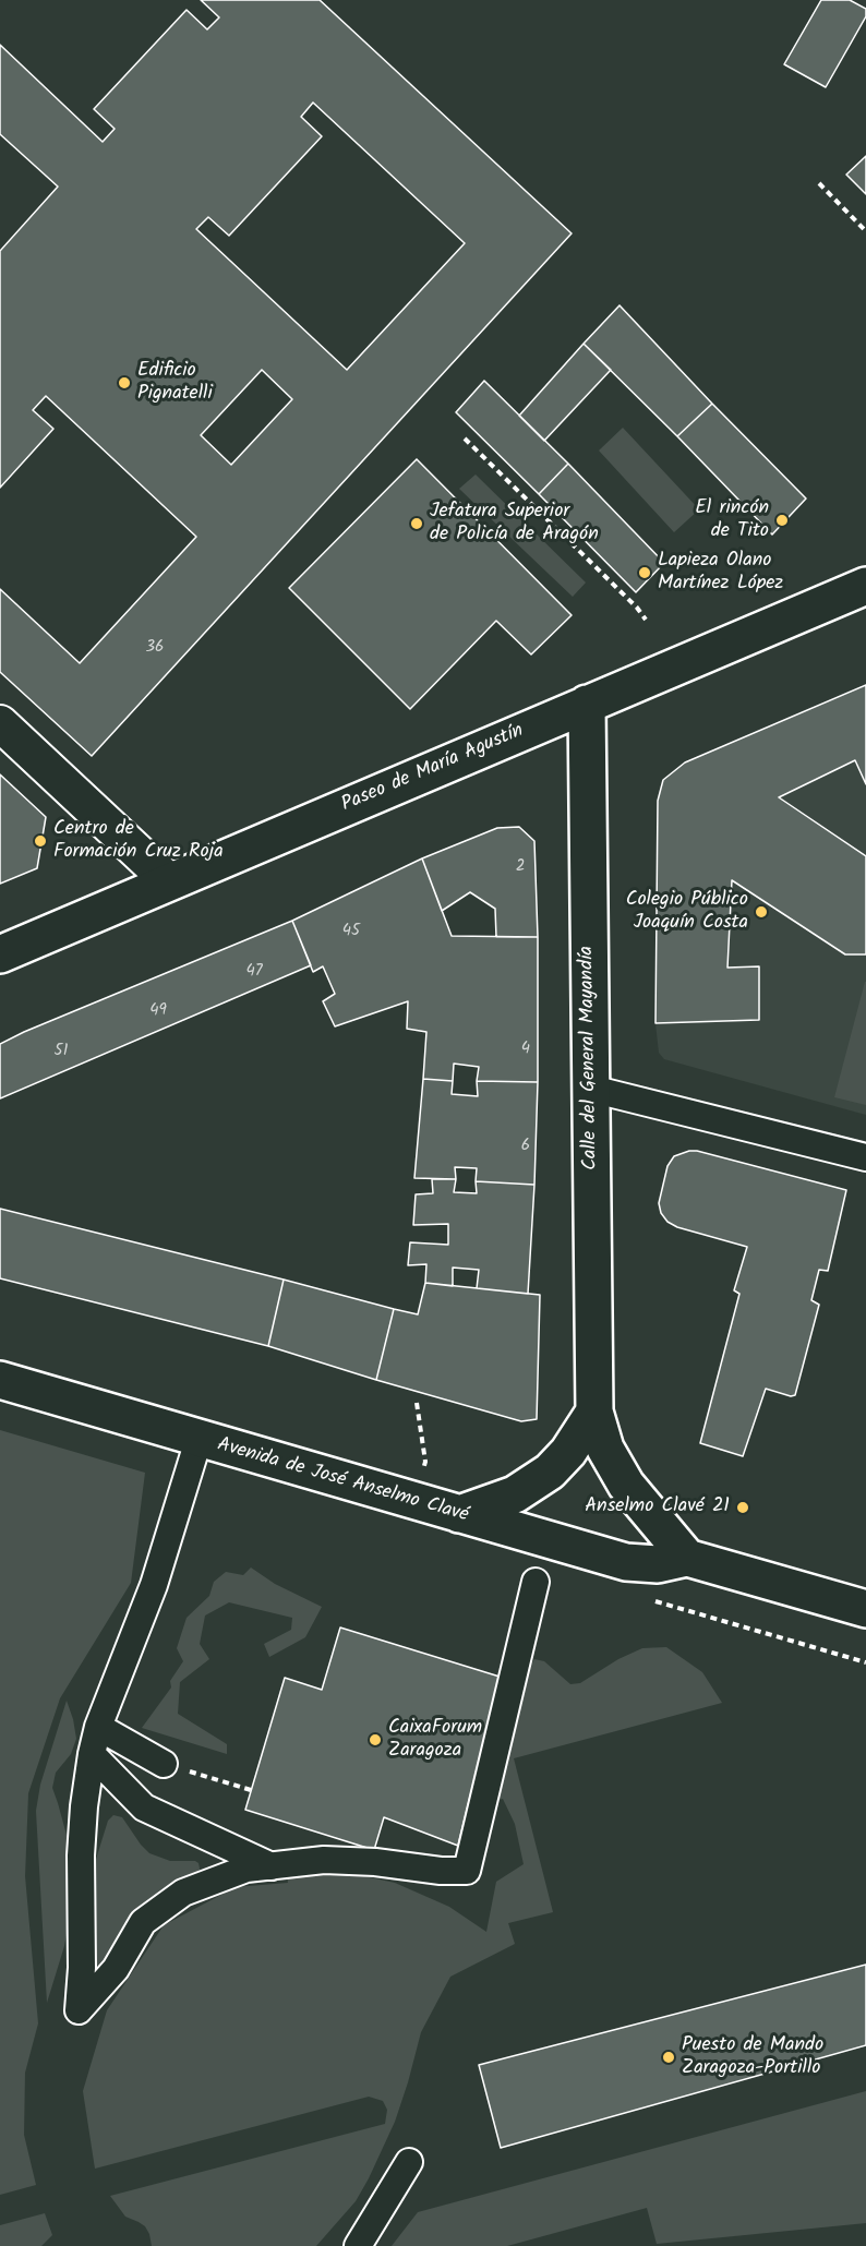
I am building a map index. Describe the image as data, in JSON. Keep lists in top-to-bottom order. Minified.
{"streets":{"main road":["Paseo de María Agustín","Calle del General Mayandía","Avenida de José Anselmo Clavé"]},"crossings":[["Paseo de María Agustín","Calle del General Mayandía"]],"places":["Edificio Pignatelli","El rincón de Tito","Jefatura Superior de Policía de Aragón","Lapieza Olano Martínez López","Centro de Formación Cruz Roja","Colegio Público Joaquín Costa","Anselmo Clavé 21","CaixaForum Zaragoza","Puesto de Mando Zaragoza-Portillo"],"house_numbers":["36","2","45","47","49","4","51","6"]}
